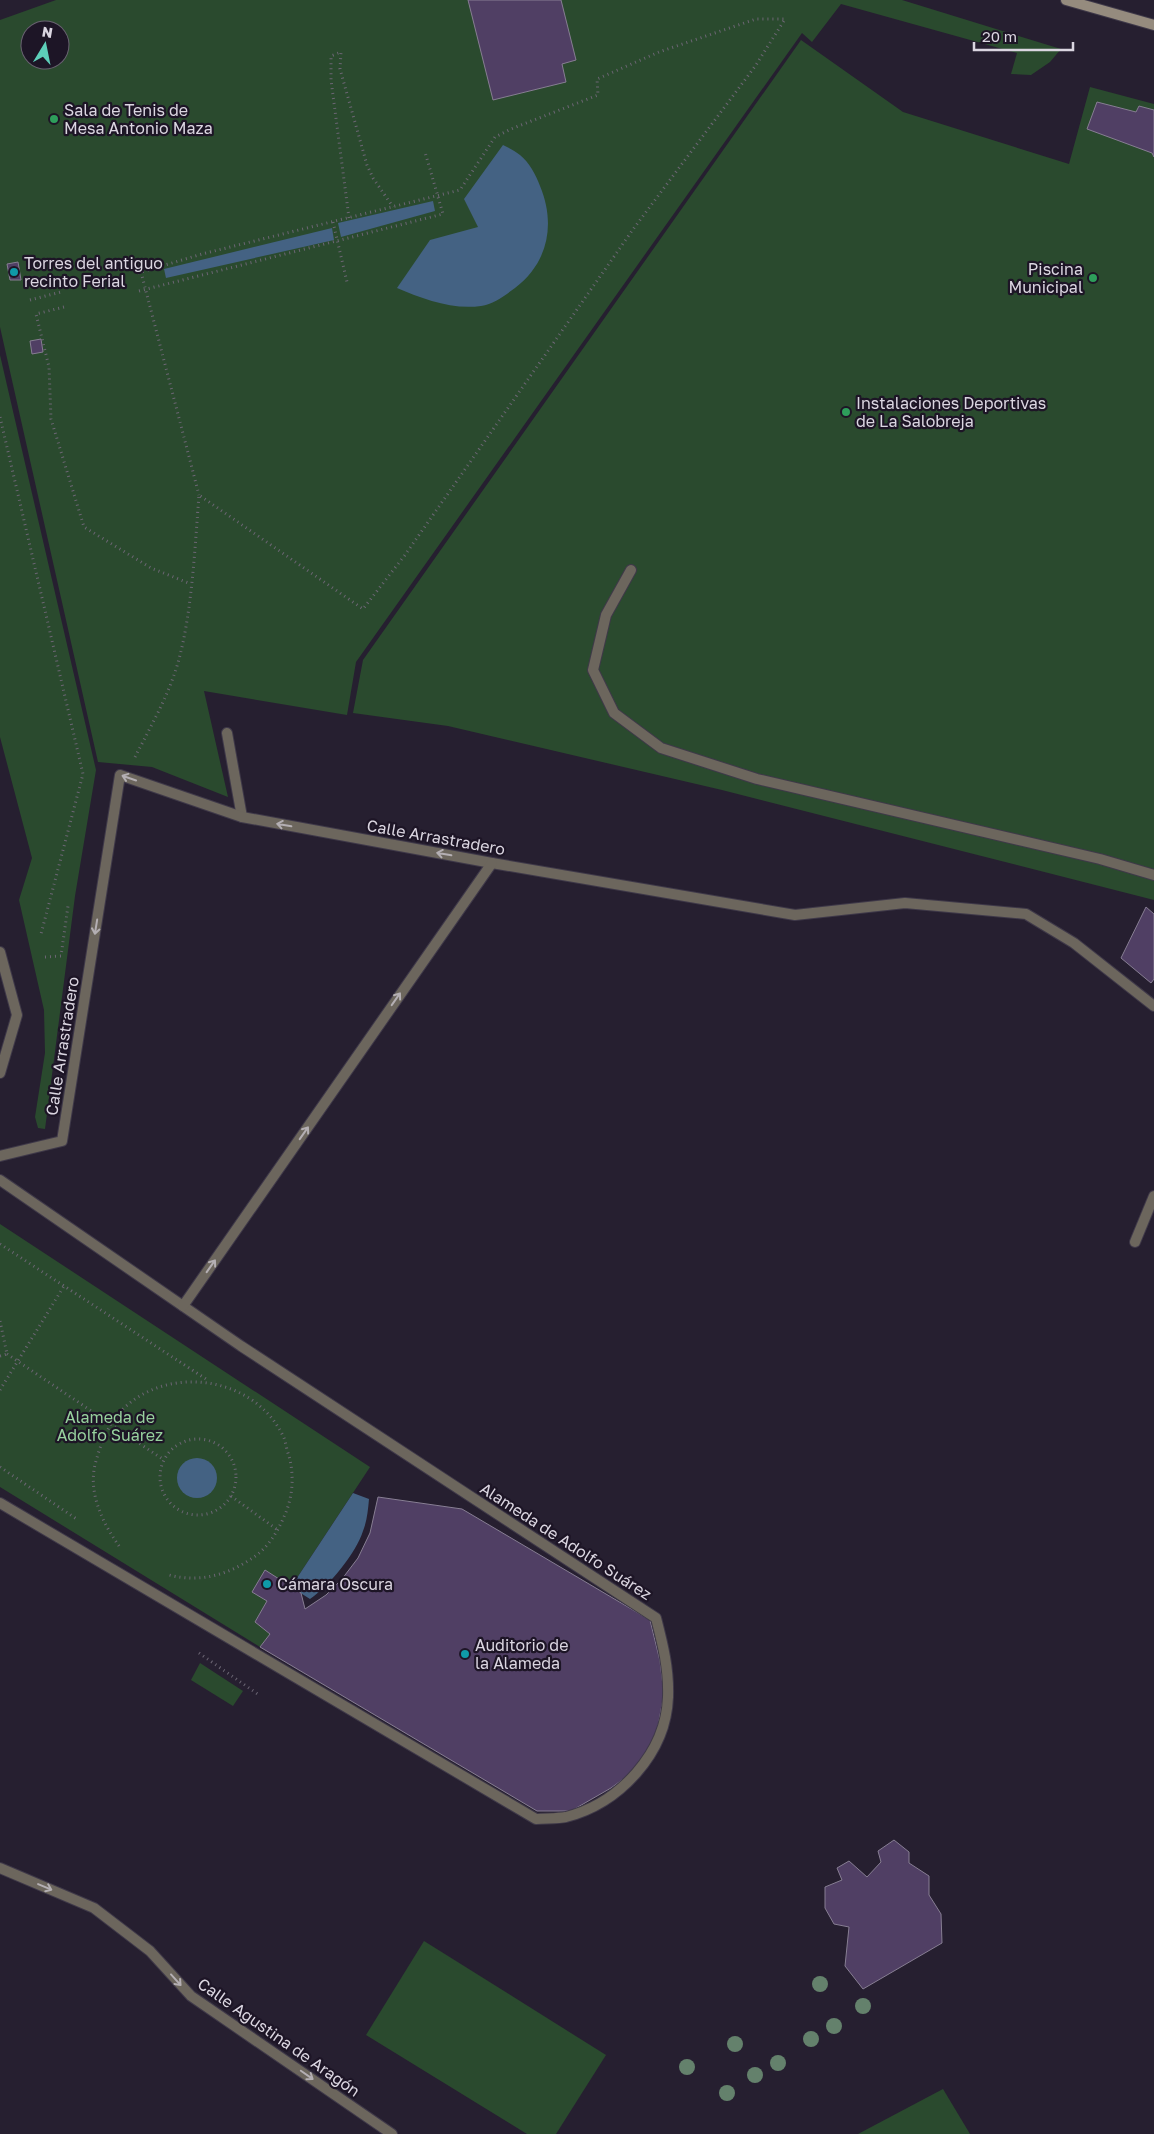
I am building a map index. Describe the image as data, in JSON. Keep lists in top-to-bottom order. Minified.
{"streets":{"street":["Calle Arrastradero","Alameda de Adolfo Suárez","Calle Agustina de Aragón"]},"one_way":["Calle Agustina de Aragón"],"parks":["Alameda de Adolfo Suárez"],"places":["Sala de Tenis de Mesa Antonio Maza","Torres del antiguo recinto Ferial","Piscina Municipal","Instalaciones Deportivas de La Salobreja","Cámara Oscura","Auditorio de la Alameda"],"scale_bar":"20 m","north":"top"}
